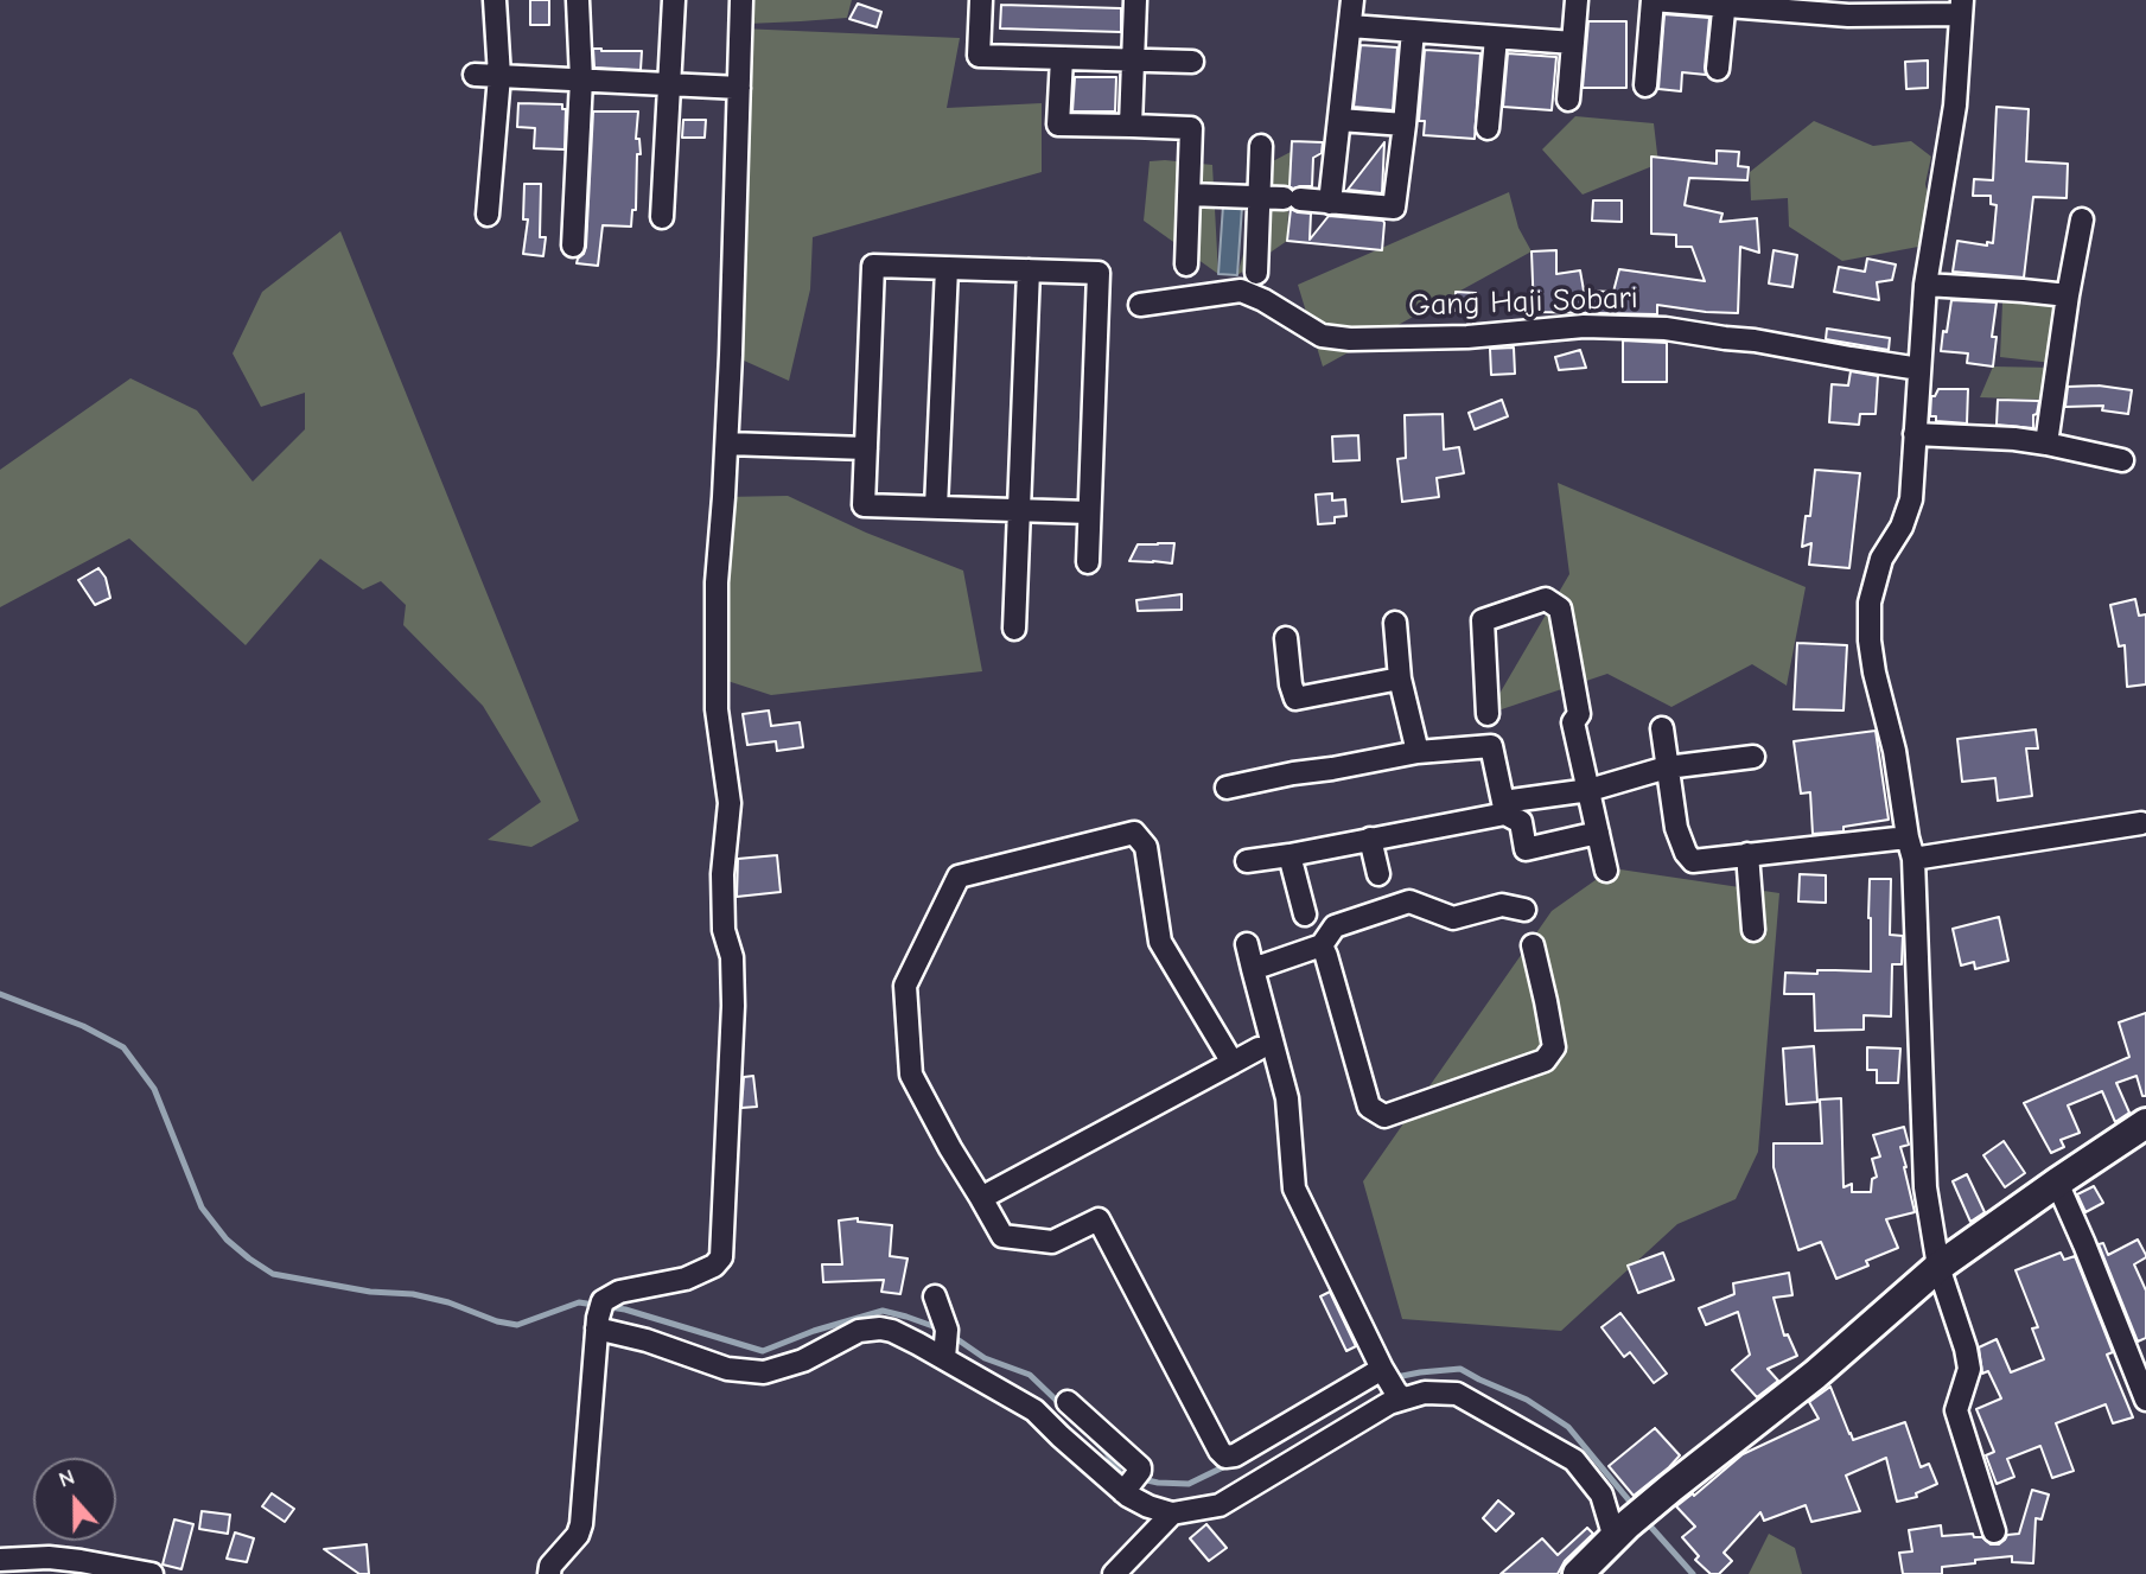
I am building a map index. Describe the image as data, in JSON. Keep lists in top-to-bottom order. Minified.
{"streets":{"street":["Gang Haji Sobari"]},"north":"top"}
